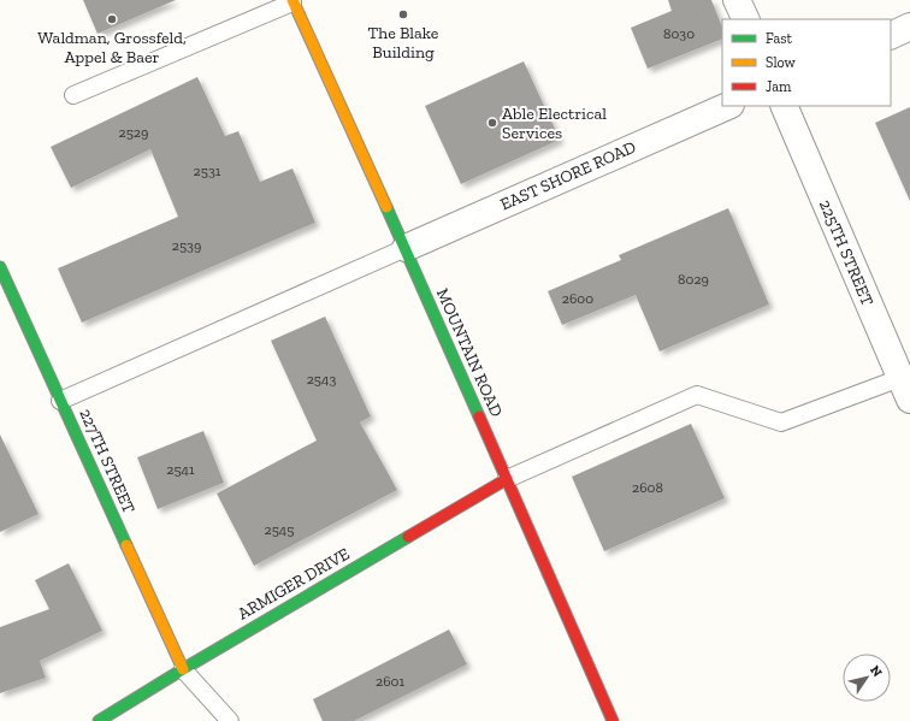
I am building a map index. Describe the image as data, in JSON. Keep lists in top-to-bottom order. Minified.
{"streets":{"street":["EAST SHORE ROAD","225TH STREET","MOUNTAIN ROAD","227TH STREET","ARMIGER DRIVE"]},"crossings":[["EAST SHORE ROAD","MOUNTAIN ROAD"],["MOUNTAIN ROAD","ARMIGER DRIVE"],["227TH STREET","ARMIGER DRIVE"]],"places":["The Blake Building","Waldman, Grossfeld, Appel & Baer","Able Electrical Services"],"house_numbers":["8030","2529","2531","2539","8029","2600","2543","2541","2608","2545","2601"],"legend":["Fast","Slow","Jam"],"north":"top right"}
